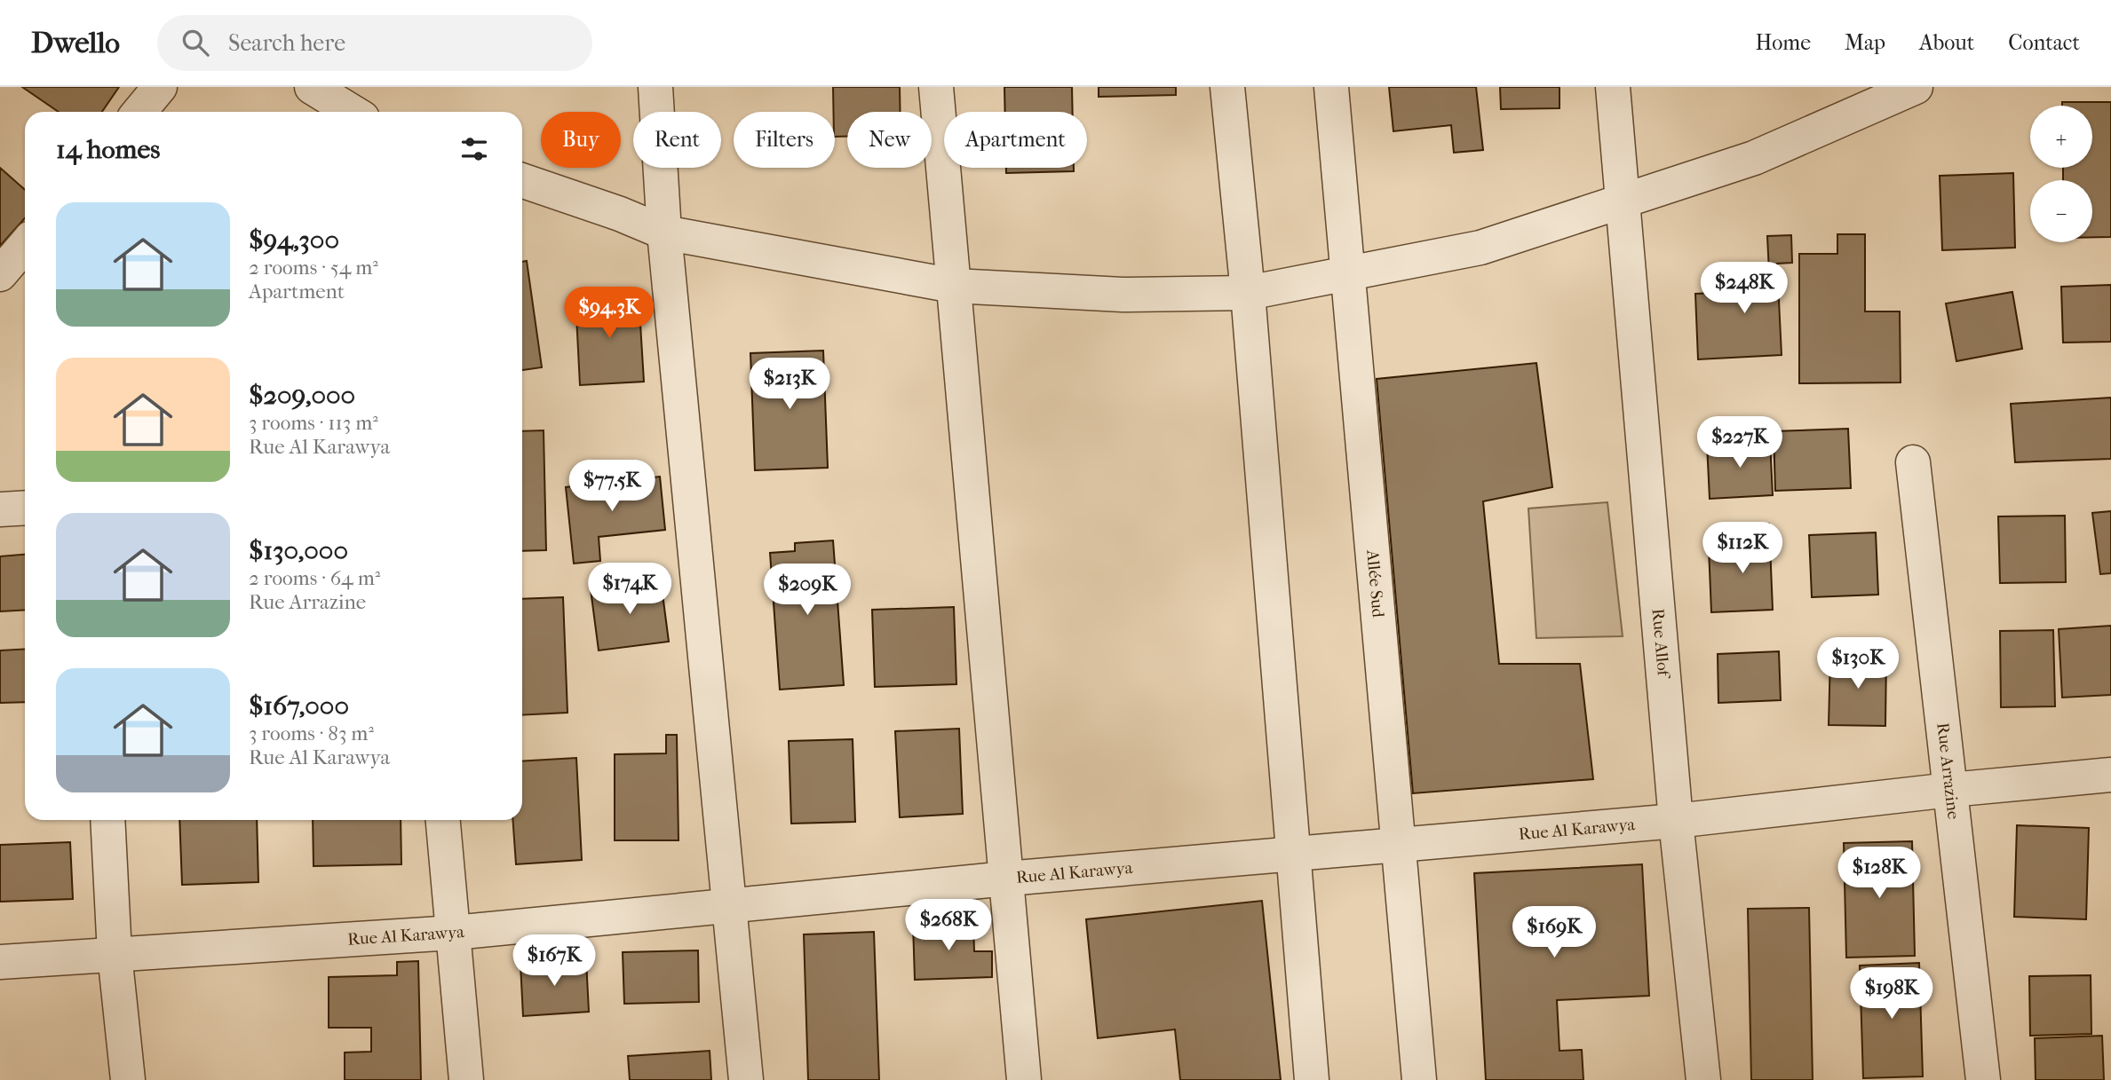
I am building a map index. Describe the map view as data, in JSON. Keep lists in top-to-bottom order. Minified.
{"streets":{"street":["Allée Sud","Rue Allof","Rue Arrazine","Rue Al Karawya"]},"crossings":[["Allée Sud","Rue Al Karawya"],["Rue Allof","Rue Al Karawya"],["Rue Arrazine","Rue Al Karawya"]],"page":{"header":"Dwello","search":"Search here","nav":["Home","Map","About","Contact"],"map_buttons":["+","−"],"chip":["Buy","Rent","Filters","New","Apartment"],"heading":"14 homes","list":[{"name":"$94,300","note":"2 rooms · 54 m² · Apartment"},{"name":"$209,000","note":"3 rooms · 113 m² · Rue Al Karawya"},{"name":"$130,000","note":"2 rooms · 64 m² · Rue Arrazine"},{"name":"$167,000","note":"3 rooms · 83 m² · Rue Al Karawya"}],"price":["$248K","$94.3K","$213K","$227K","$77.5K","$112K","$174K","$209K","$130K","$128K","$268K","$169K","$167K","$198K"]}}
